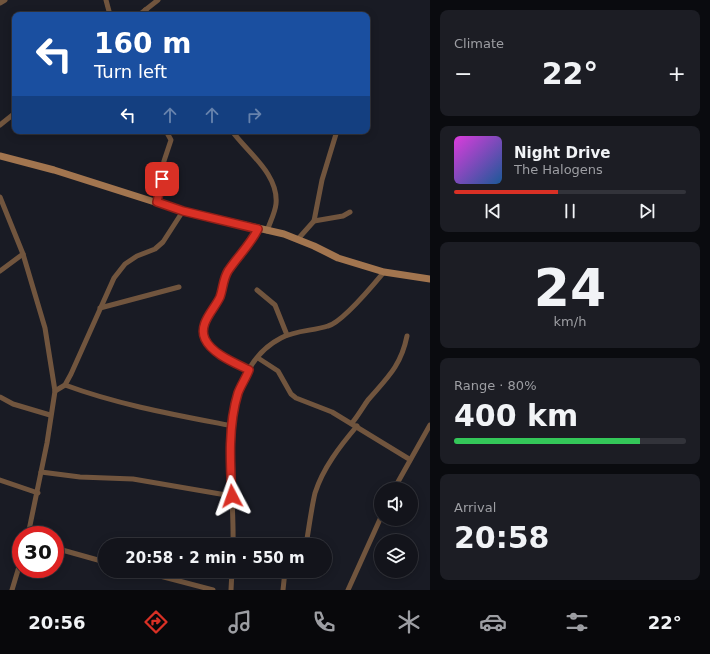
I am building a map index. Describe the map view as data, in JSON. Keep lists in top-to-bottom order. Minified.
{"page":{"tile":["Climate",["24","km/h"],["Range · 80%","400 km"],["Arrival","20:58"]],"turn":["160 m","Turn left"],"heat":["−","22°","+"],"song":["Night Drive","The Halogens"],"limit":"30","trip":"20:58 · 2 min · 550 m","tabs":["20:56","22°"]}}
